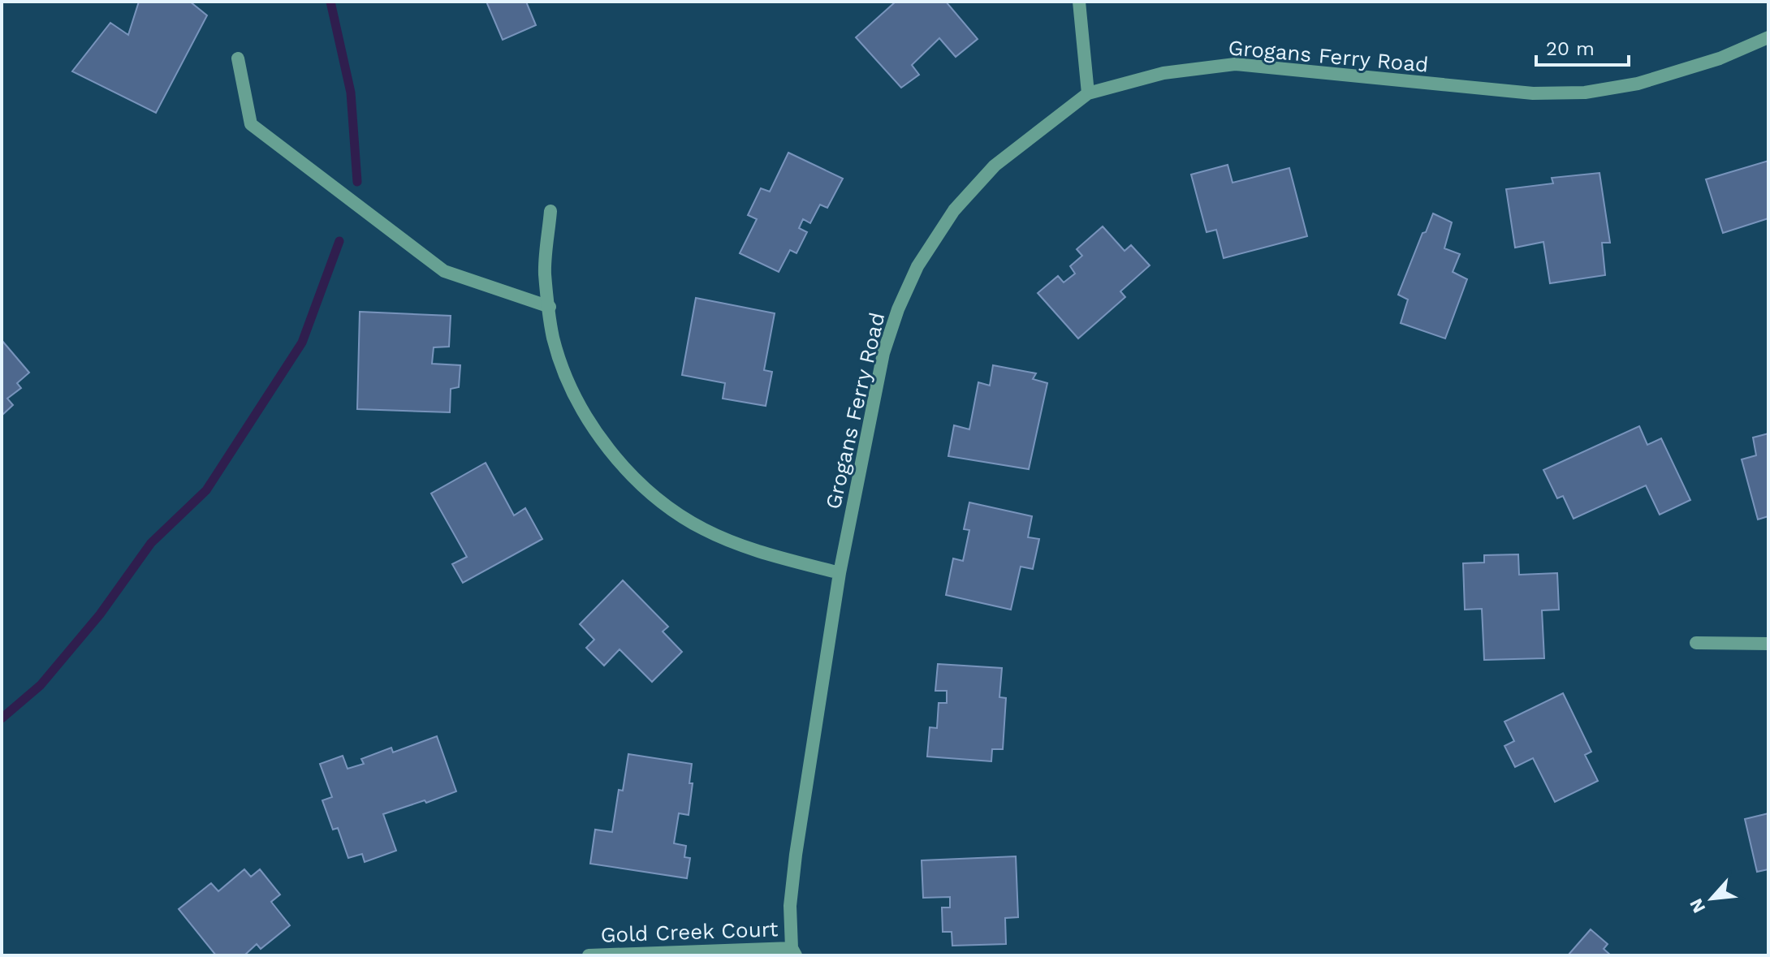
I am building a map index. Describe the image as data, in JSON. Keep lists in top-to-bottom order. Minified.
{"streets":{"street":["Grogans Ferry Road","Gold Creek Court"]},"crossings":[["Grogans Ferry Road","Gold Creek Court"]],"scale_bar":"20 m","north":"bottom left"}
